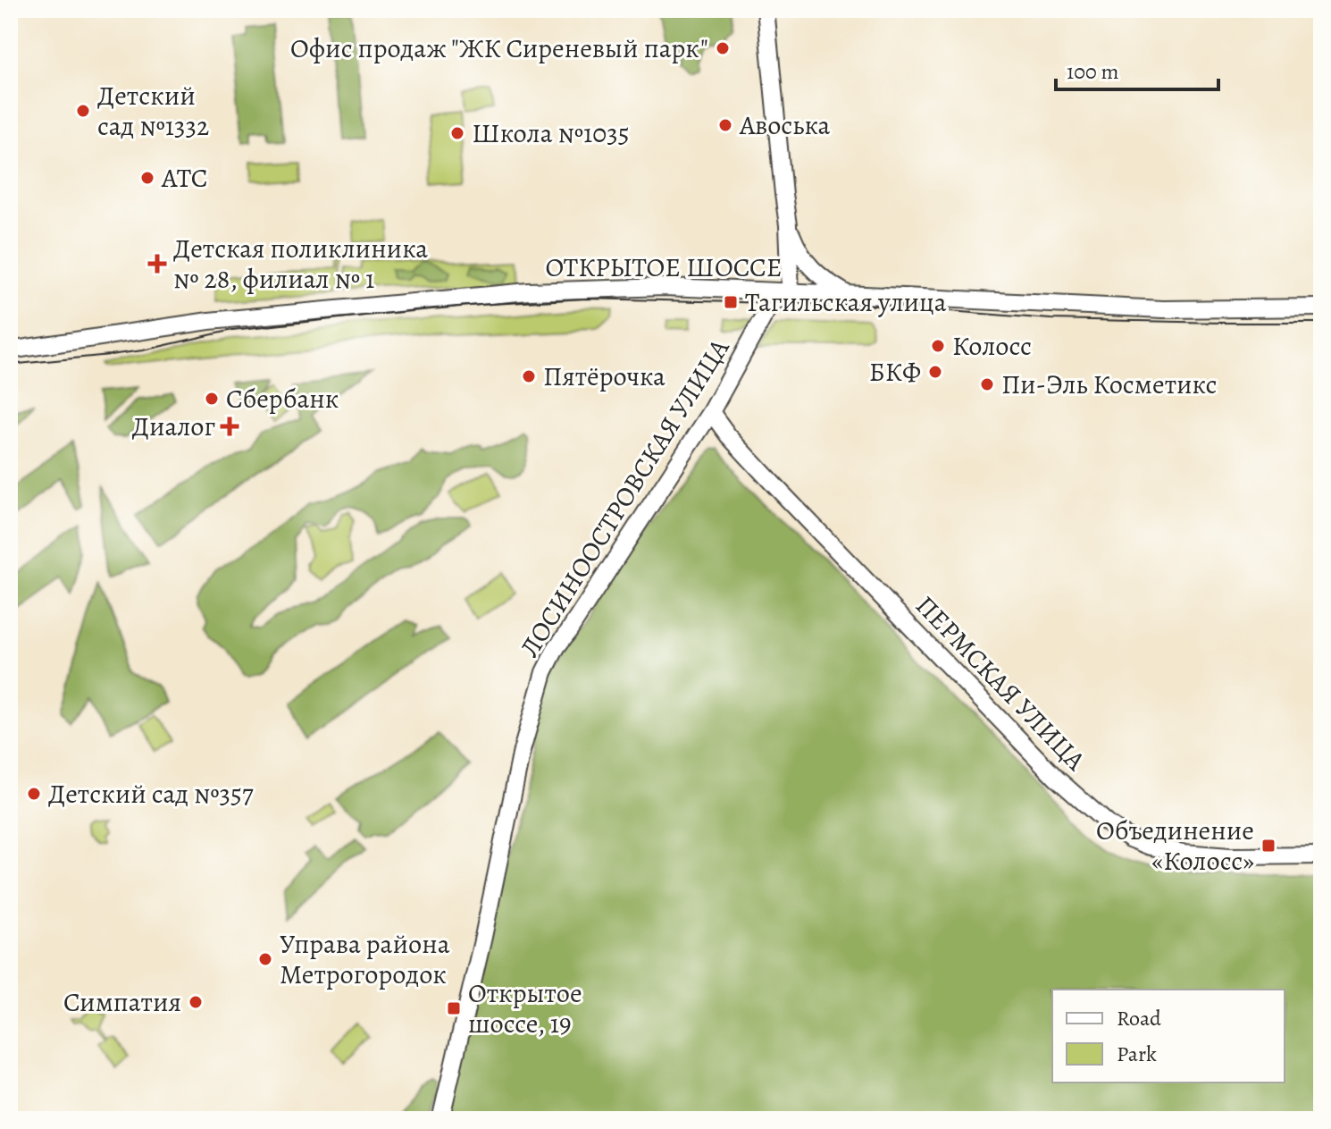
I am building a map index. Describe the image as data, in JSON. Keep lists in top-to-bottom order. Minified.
{"streets":{"street":["ОТКРЫТОЕ ШОССЕ","ЛОСИНООСТРОВСКАЯ УЛИЦА","ПЕРМСКАЯ УЛИЦА"]},"crossings":[["ОТКРЫТОЕ ШОССЕ","ЛОСИНООСТРОВСКАЯ УЛИЦА"],["ЛОСИНООСТРОВСКАЯ УЛИЦА","ПЕРМСКАЯ УЛИЦА"]],"places":{"other":["Офис продаж \"ЖК Сиреневый парк\"","Детский сад №1332","Авоська","Школа №1035","АТС","Колосс","БКФ","Пятёрочка","Пи-Эль Косметикс","Сбербанк","Детский сад №357","Управа района Метрогородок","Симпатия"],"health":["Детская поликлиника № 28, филиал № 1","Диалог"],"transit":["Тагильская улица","Объединение «Колосс»","Открытое шоссе, 19"]},"legend":["Road","Park"],"scale_bar":"100 m"}
